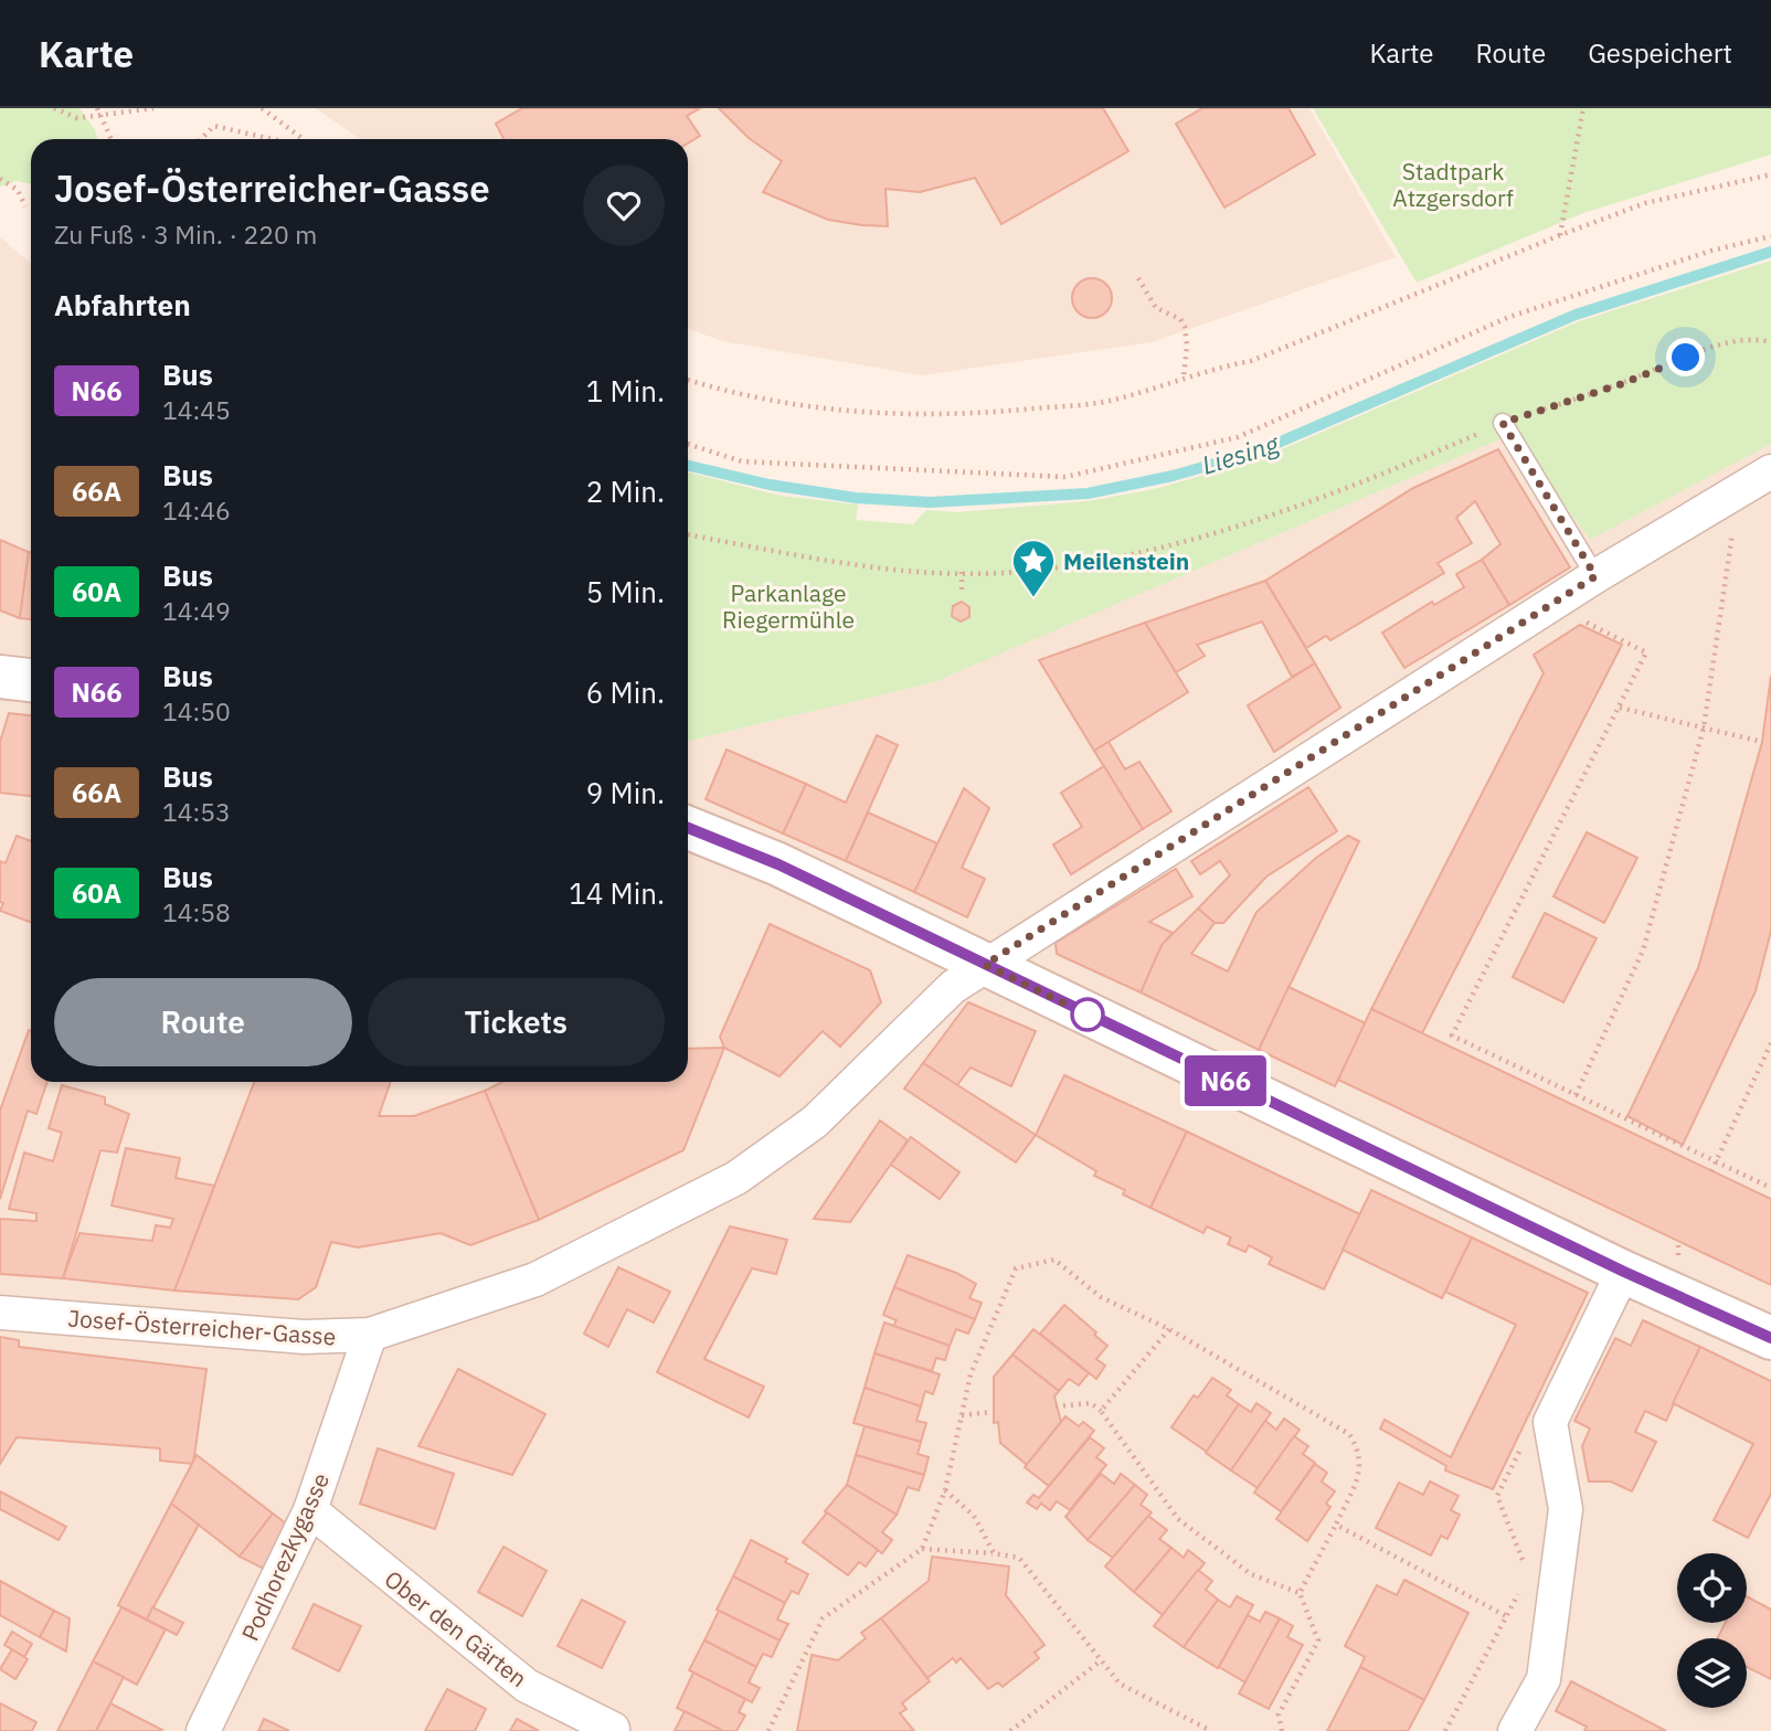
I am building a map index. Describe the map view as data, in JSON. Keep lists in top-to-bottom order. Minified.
{"streets":{"street":["Josef-Österreicher-Gasse","Podhorezkygasse","Ober den Gärten"]},"crossings":[["Josef-Österreicher-Gasse","Podhorezkygasse"],["Podhorezkygasse","Ober den Gärten"]],"water":["Liesing"],"parks":["Stadtpark Atzgersdorf","Parkanlage Riegermühle"],"places":{"place":["Meilenstein"]},"lines":["bus line N66"],"page":{"header":"Karte","nav":["Karte","Route","Gespeichert"],"on_map":"N66","heading":[["Josef-Österreicher-Gasse","Zu Fuß · 3 Min. · 220 m"],"Abfahrten"],"list":[{"mark":"N66","name":"Bus","note":"14:45","value":"1 Min."},{"mark":"66A","name":"Bus","note":"14:46","value":"2 Min."},{"mark":"60A","name":"Bus","note":"14:49","value":"5 Min."},{"mark":"N66","name":"Bus","note":"14:50","value":"6 Min."},{"mark":"66A","name":"Bus","note":"14:53","value":"9 Min."},{"mark":"60A","name":"Bus","note":"14:58","value":"14 Min."}],"buttons":["Route","Tickets"]}}
